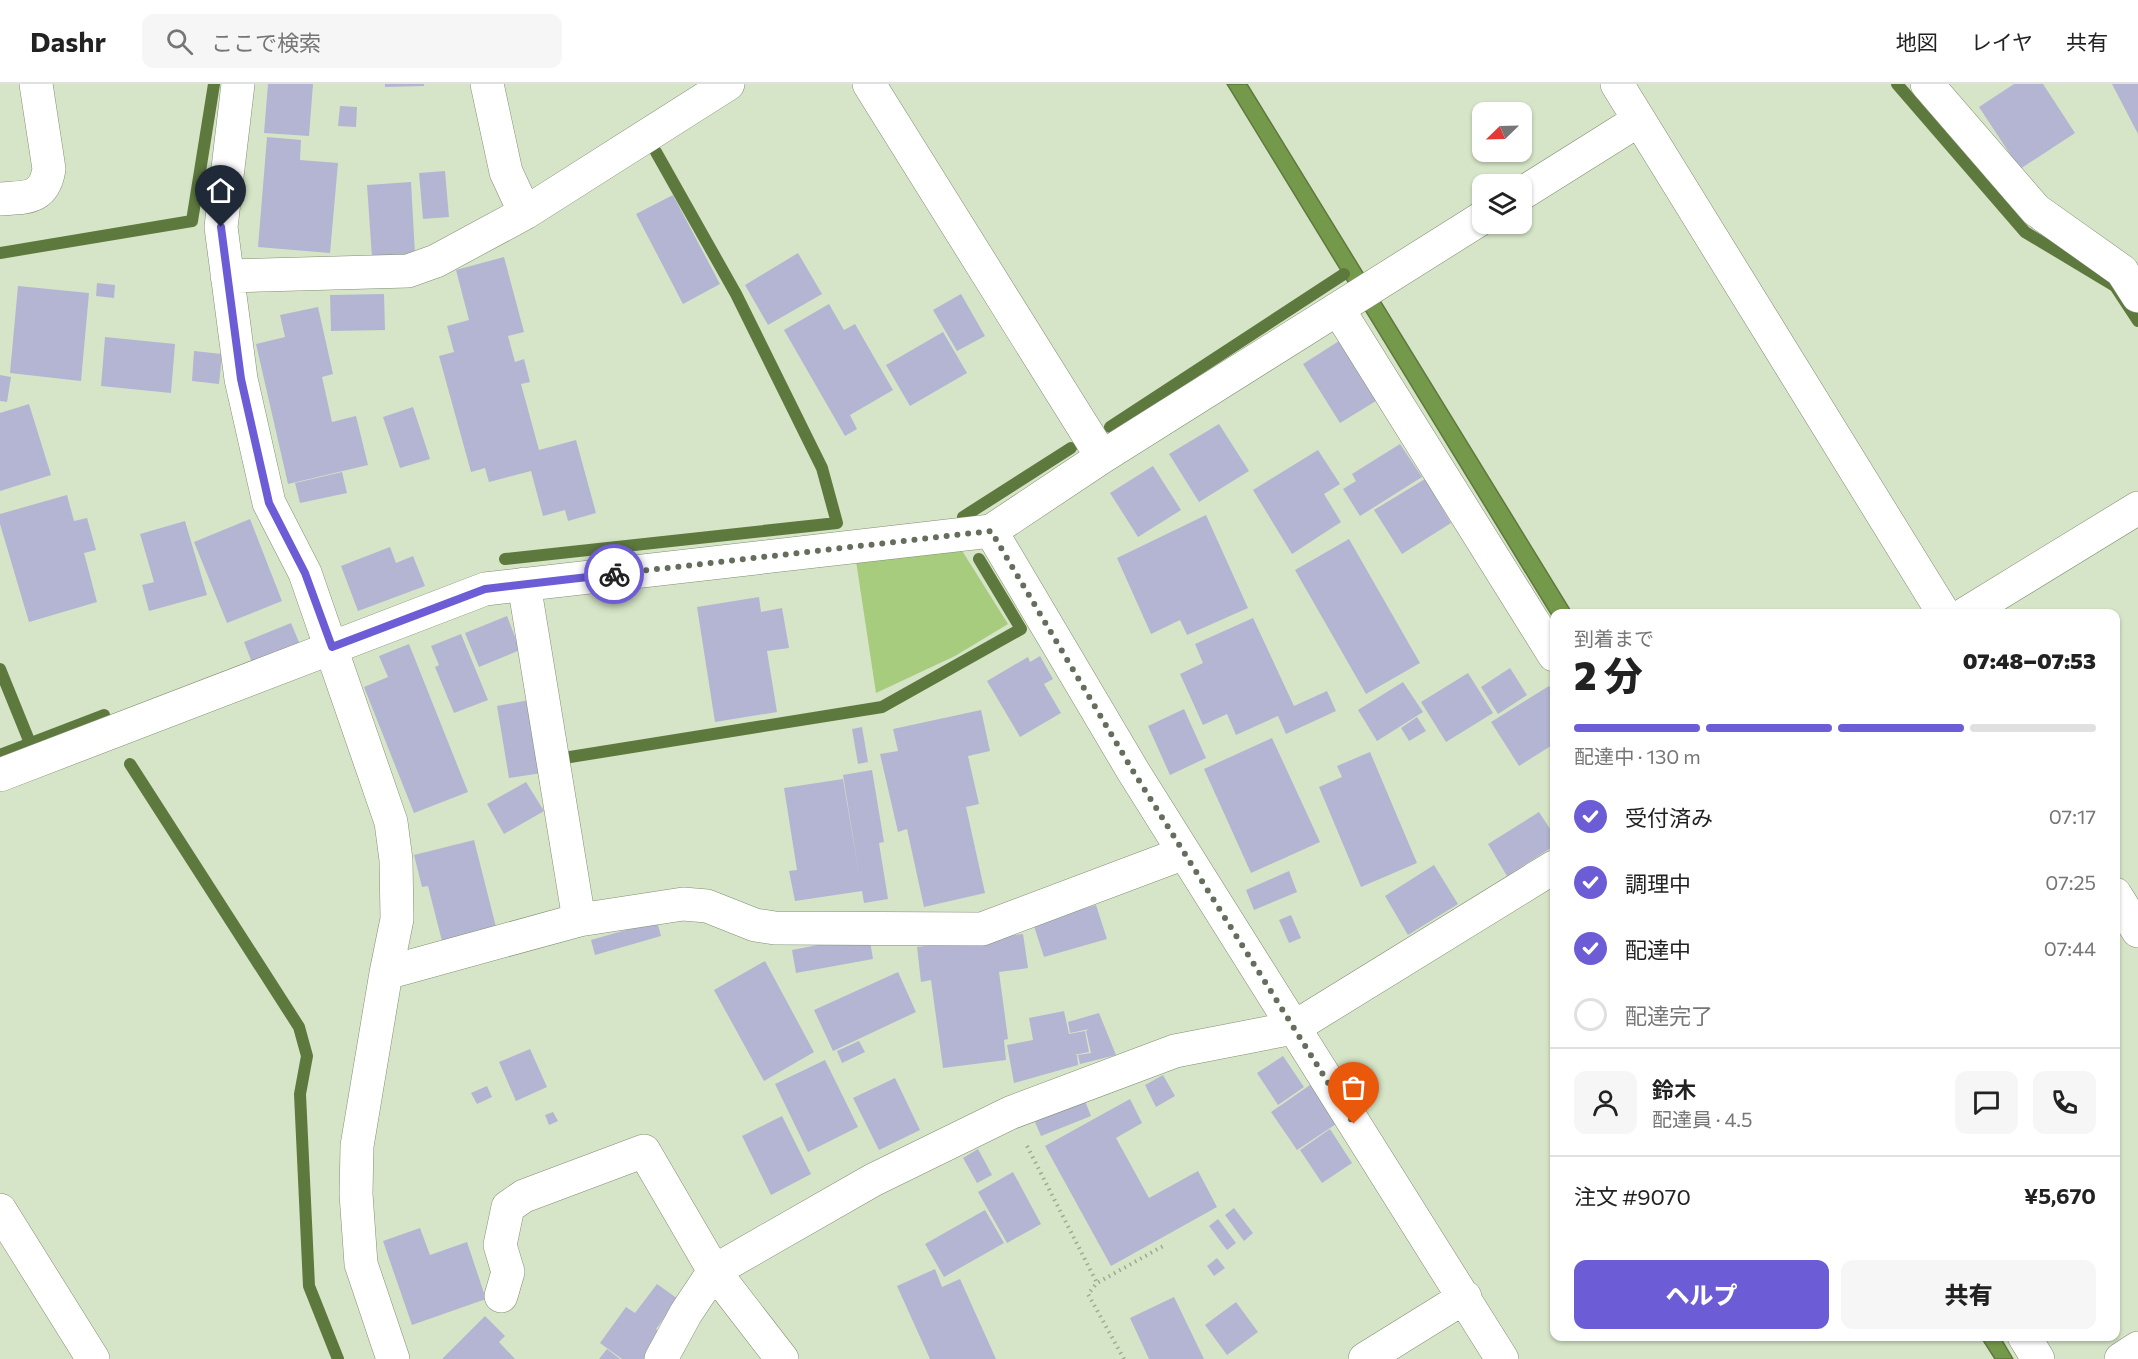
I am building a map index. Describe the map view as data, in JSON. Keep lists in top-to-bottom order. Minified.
{"north":"bottom left","page":{"header":"Dashr","search":"ここで検索","nav":["地図","レイヤ","共有"],"heading":["2 分","到着まで","07:48–07:53"],"panel":["鈴木","配達員 · 4.5","注文 #9070","¥5,670"],"bar":"配達中 · 130 m","list":[["受付済み","07:17"],["調理中","07:25"],["配達中","07:44"],"配達完了"],"buttons":["ヘルプ","共有"]}}
